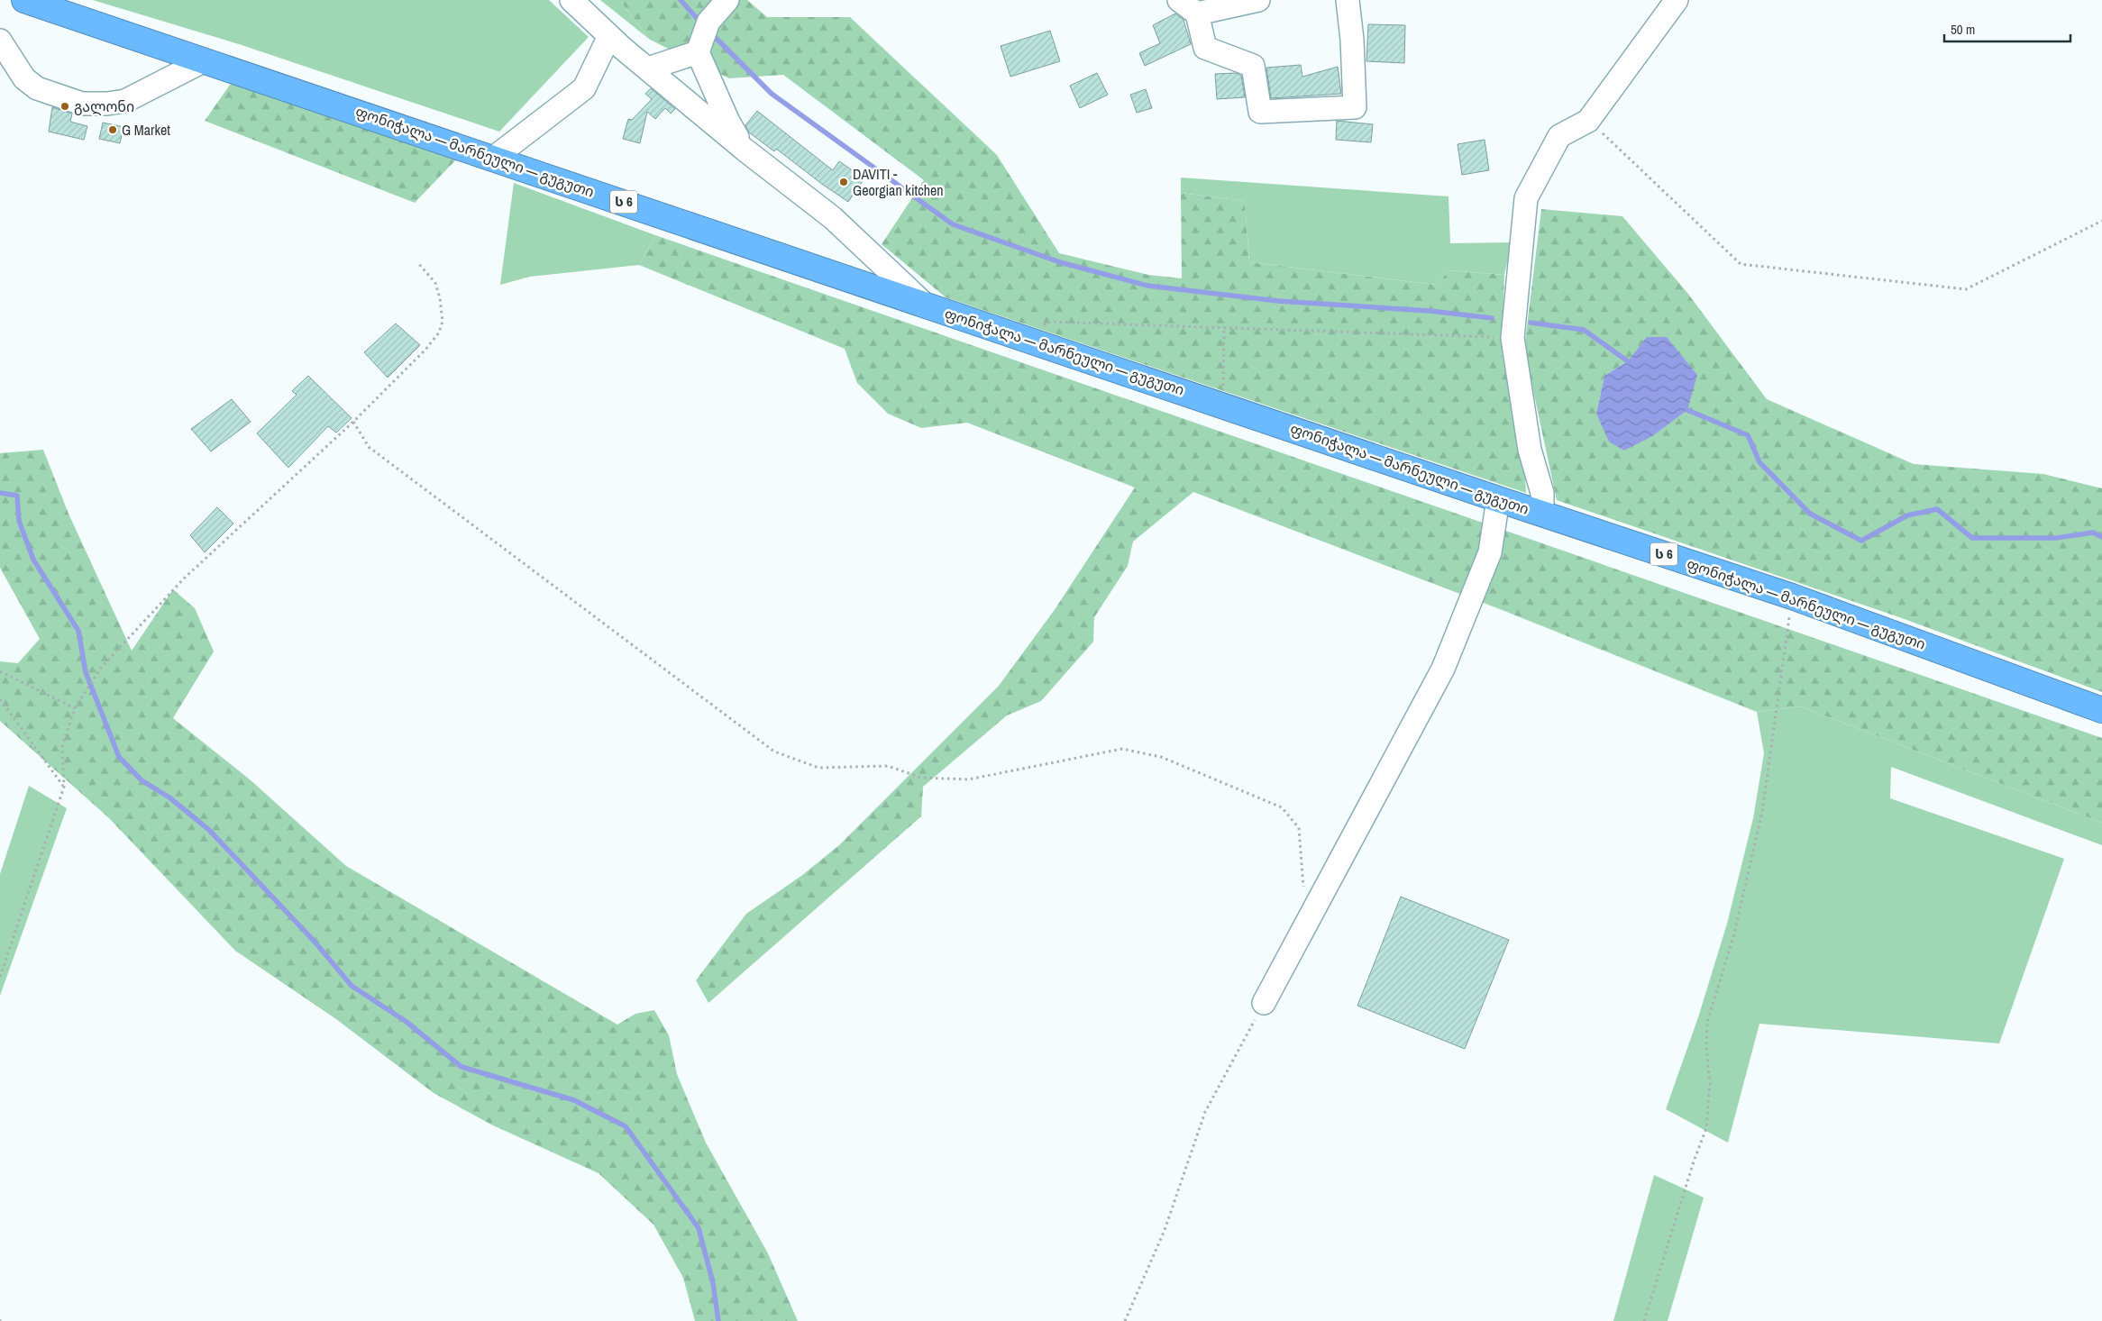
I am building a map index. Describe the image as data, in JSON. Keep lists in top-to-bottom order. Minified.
{"streets":{"highway":["ფონიჭალა — მარნეული — გუგუთი","ს 6"]},"places":["გალონი","G Market","DAVITI - Georgian kitchen"],"scale_bar":"50 m"}
